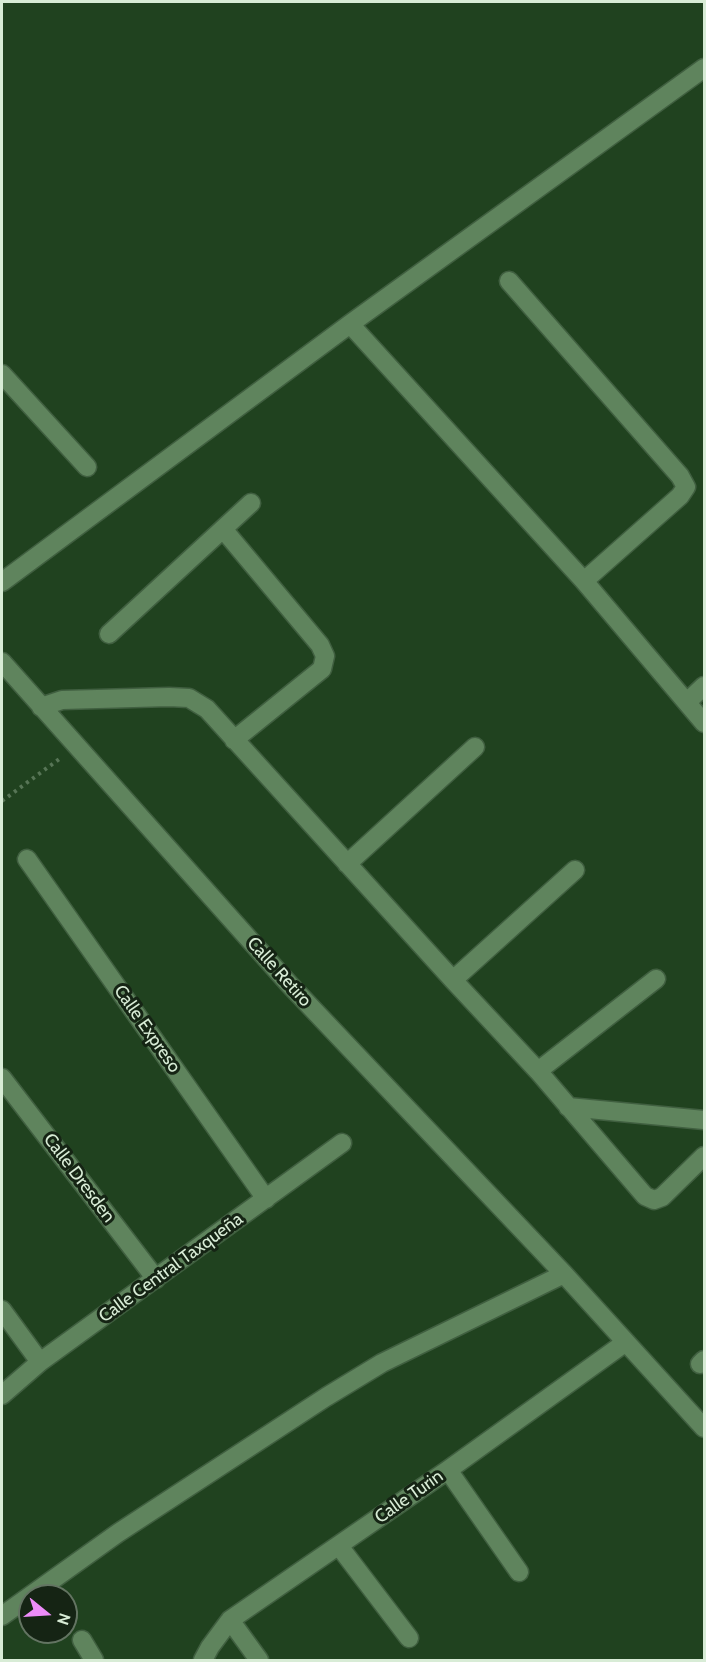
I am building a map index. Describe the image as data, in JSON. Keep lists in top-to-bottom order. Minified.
{"streets":{"street":["Calle Retiro","Calle Expreso","Calle Dresden","Calle Central Taxqueña","Calle Turin"]},"crossings":[["Calle Retiro","Calle Turin"],["Calle Expreso","Calle Central Taxqueña"],["Calle Dresden","Calle Central Taxqueña"]],"north":"right"}
